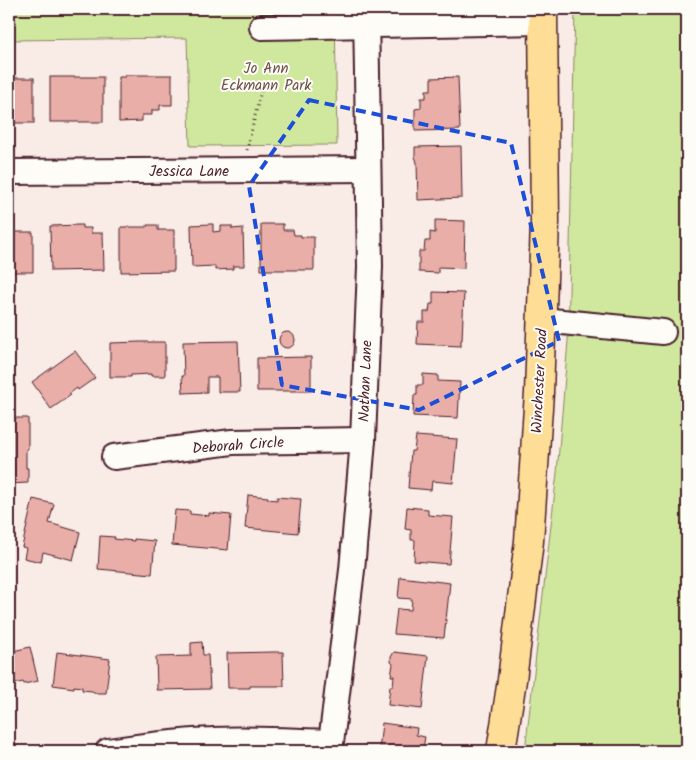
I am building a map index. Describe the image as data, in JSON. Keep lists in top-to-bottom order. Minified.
{"streets":{"main road":["Winchester Road"],"street":["Jessica Lane","Nathan Lane","Deborah Circle"]},"crossings":[["Jessica Lane","Nathan Lane"],["Nathan Lane","Deborah Circle"]],"parks":["Jo Ann Eckmann Park"]}
